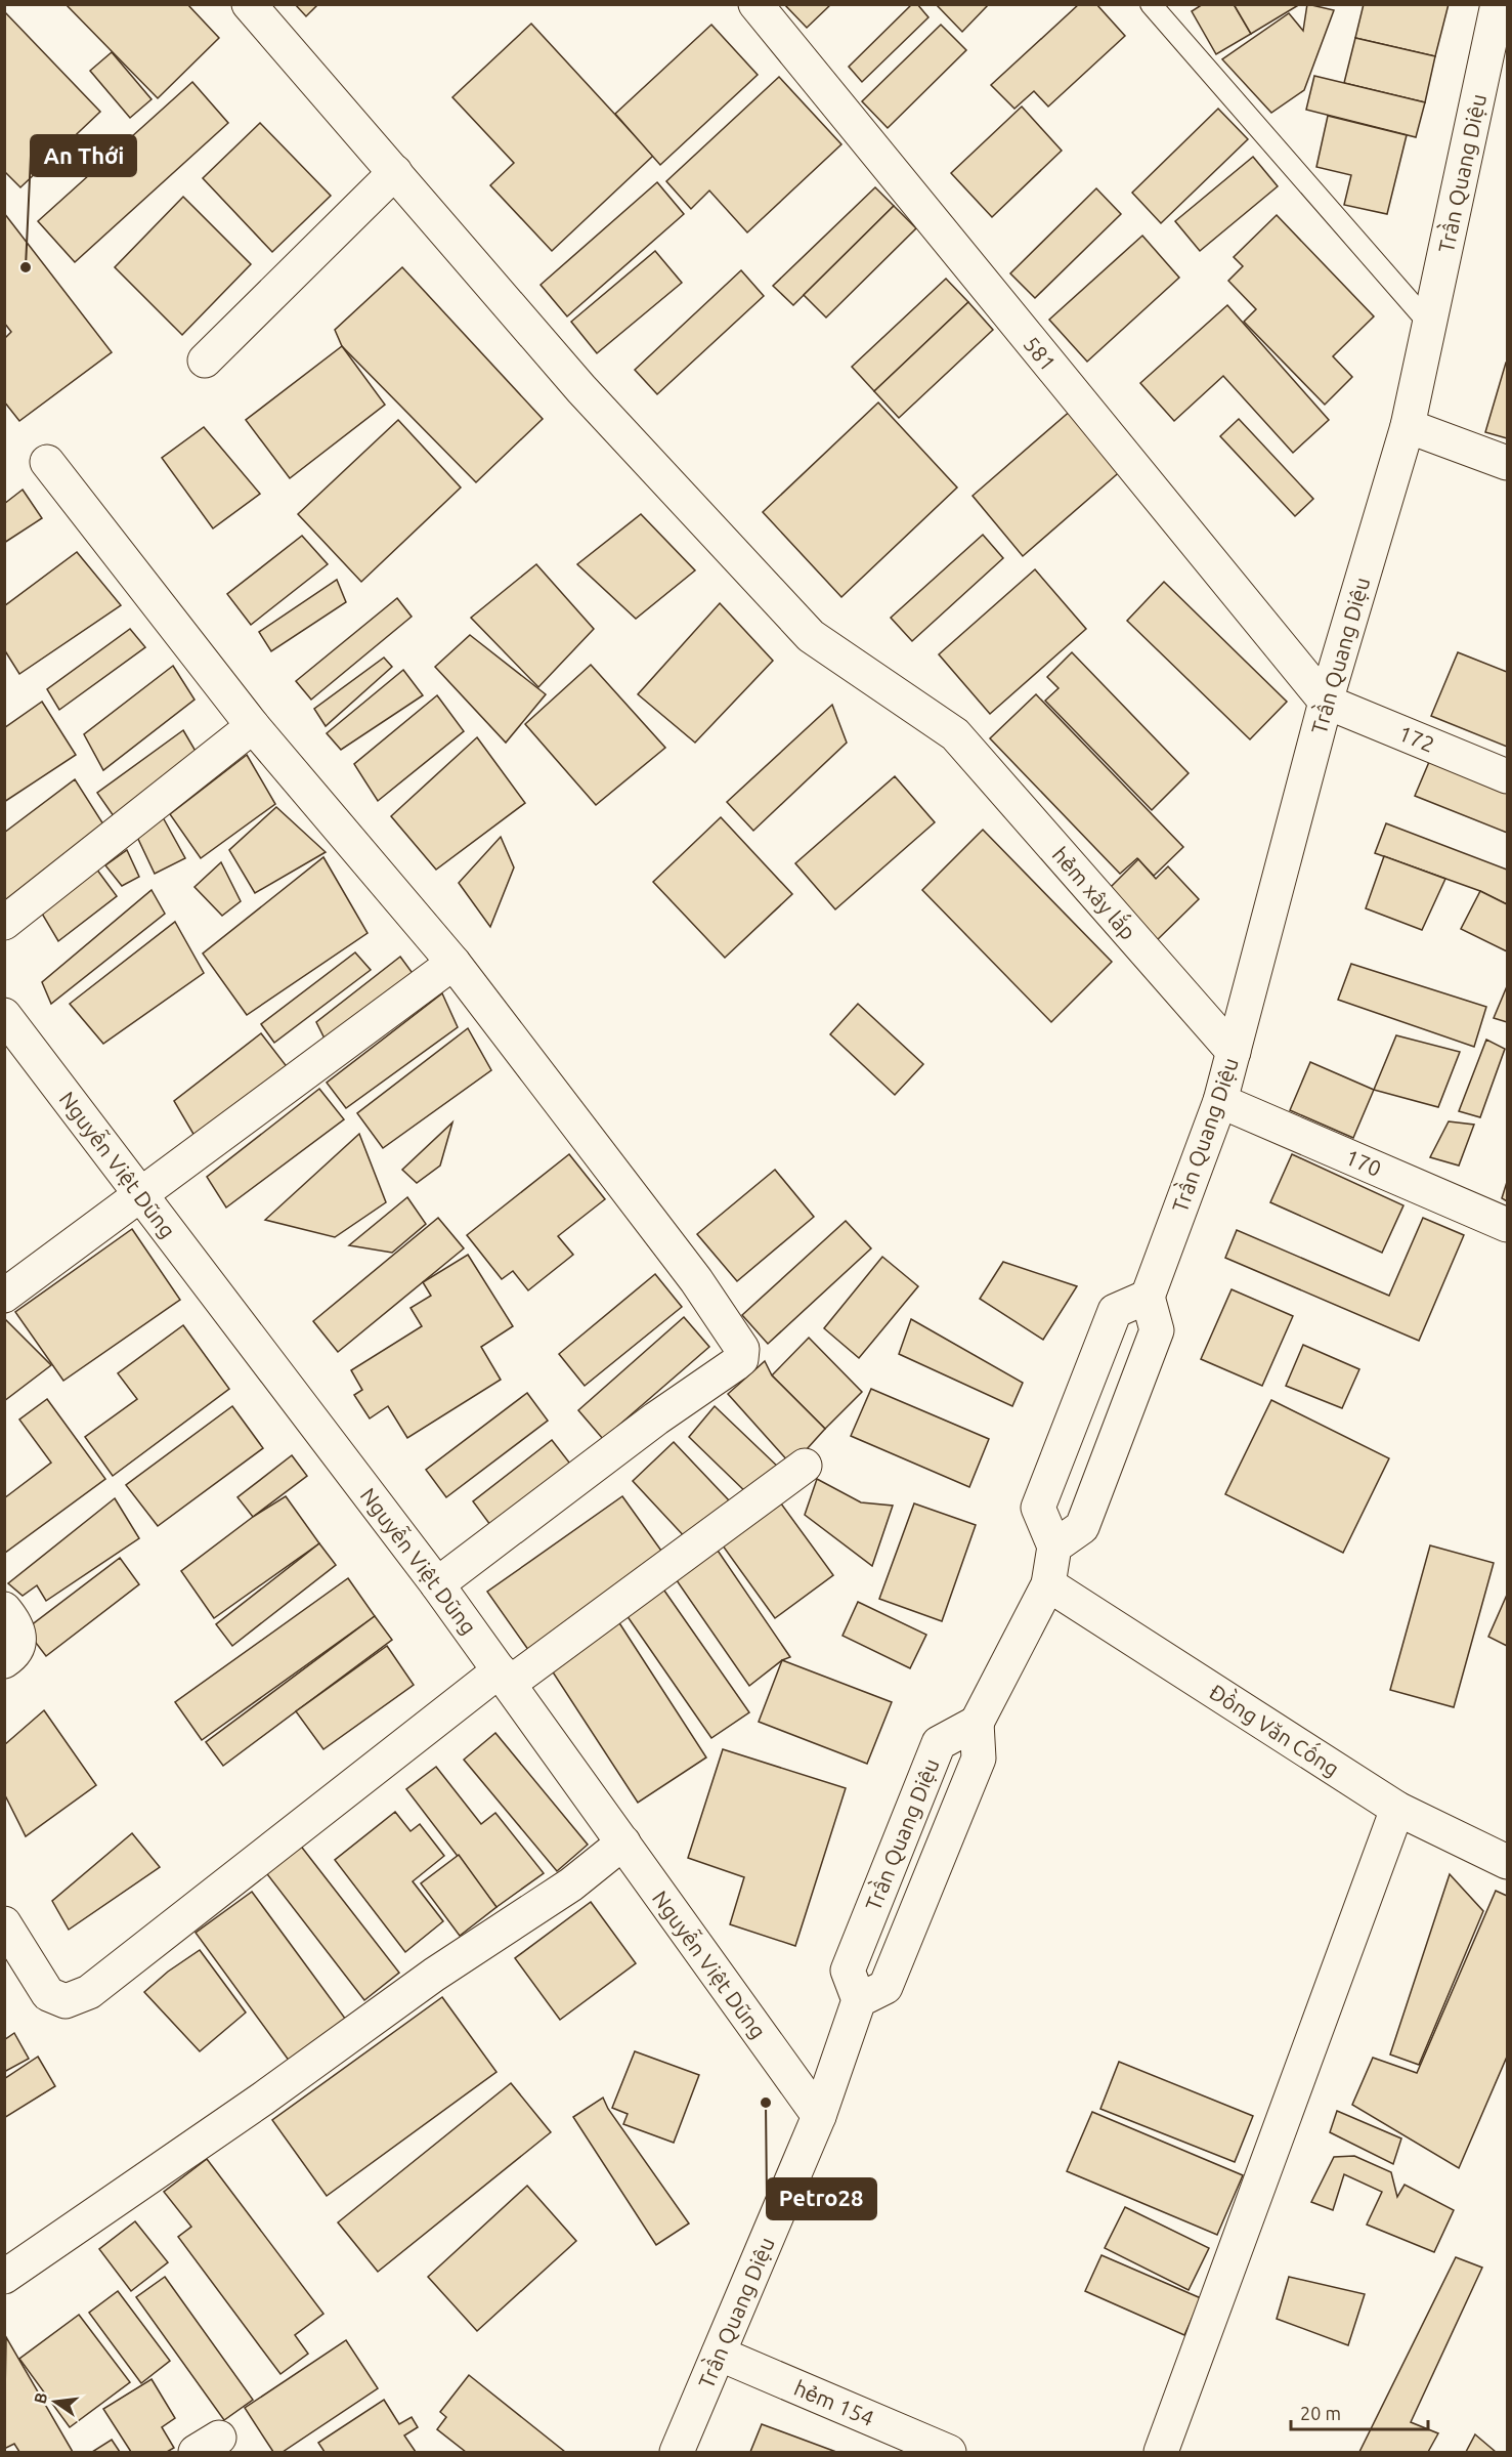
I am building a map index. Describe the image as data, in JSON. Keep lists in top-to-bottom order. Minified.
{"streets":{"street":["Trần Quang Diệu","581","172","hẻm xây lắp","170","Nguyễn Việt Dũng","Đồng Văn Cống","hẻm 154"]},"crossings":[["Trần Quang Diệu","581"],["Trần Quang Diệu","172"],["Trần Quang Diệu","hẻm xây lắp"],["Trần Quang Diệu","170"],["Trần Quang Diệu","Nguyễn Việt Dũng"],["Trần Quang Diệu","Đồng Văn Cống"],["Trần Quang Diệu","hẻm 154"],["581","172"]],"places":["An Thới","Petro28"],"scale_bar":"20 m","north":"left"}
